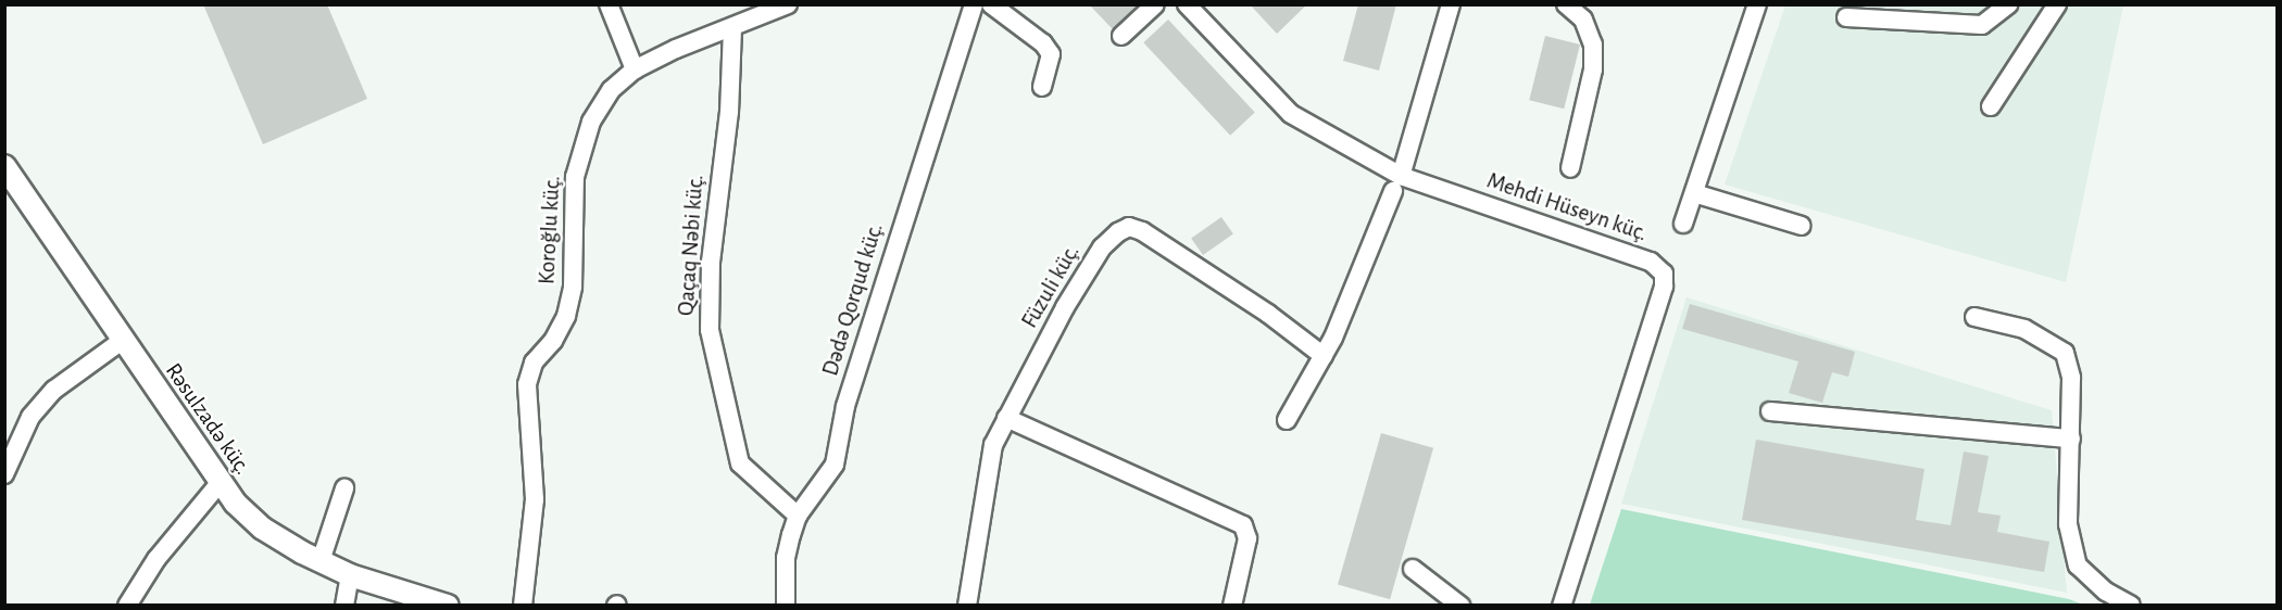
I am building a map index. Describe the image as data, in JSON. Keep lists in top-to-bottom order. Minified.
{"streets":{"main road":["Rəsulzadə küç."],"street":["Mehdi Hüseyn küç.","Koroğlu küç.","Qaçaq Nəbi küç.","Füzuli küç.","Dədə Qorqud küç."]},"crossings":[["Koroğlu küç.","Qaçaq Nəbi küç."],["Qaçaq Nəbi küç.","Dədə Qorqud küç."]]}
